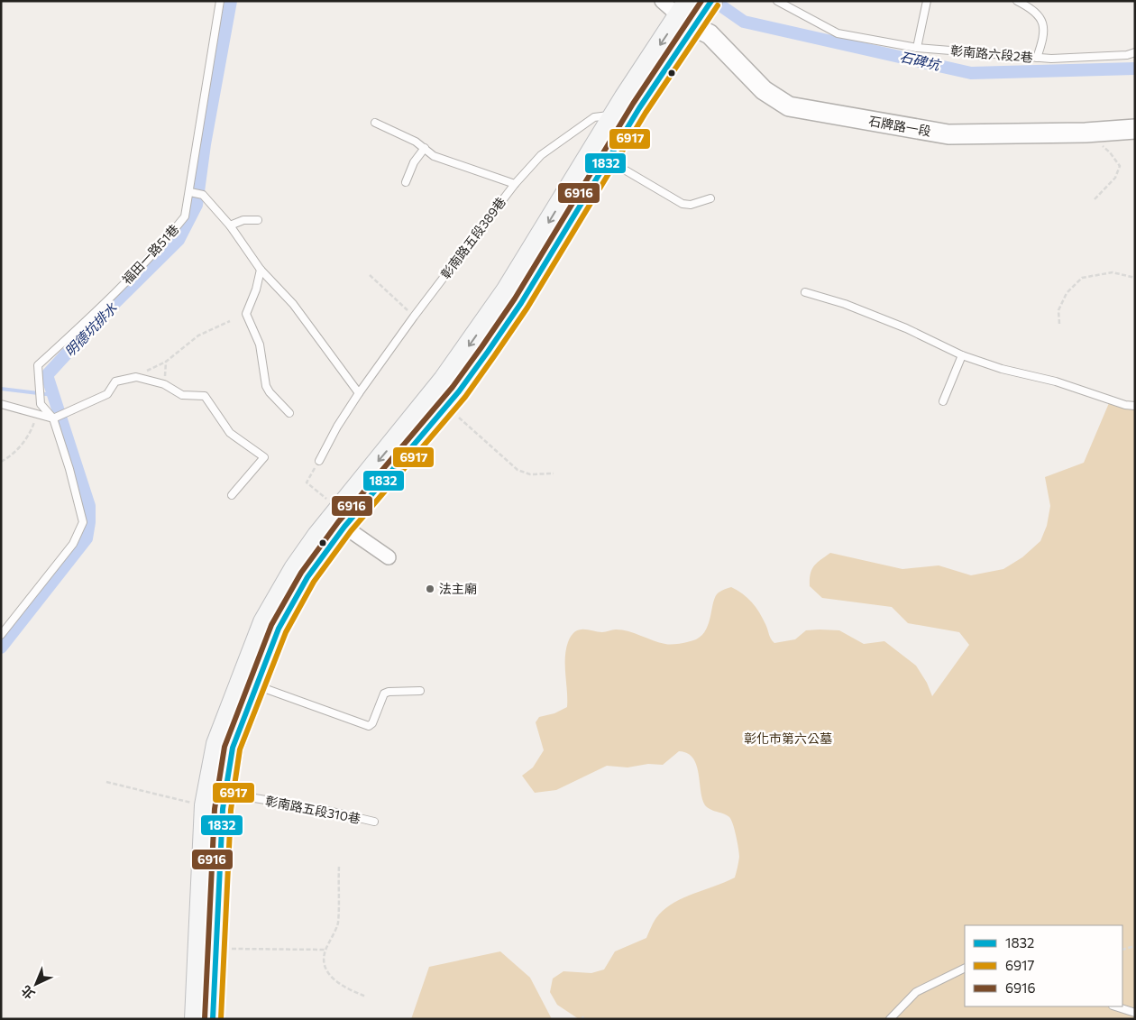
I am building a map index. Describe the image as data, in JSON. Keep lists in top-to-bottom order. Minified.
{"streets":{"street":["石牌路一段"],"lane":["彰南路六段2巷","彰南路五段389巷","福田一路51巷","彰南路五段310巷"]},"water":["石碑坑","明德坑排水"],"parks":["彰化市第六公墓"],"places":["法主廟"],"lines":["transit line 1832","transit line 6916","transit line 6917"],"legend":["1832","6917","6916"],"north":"bottom left"}
